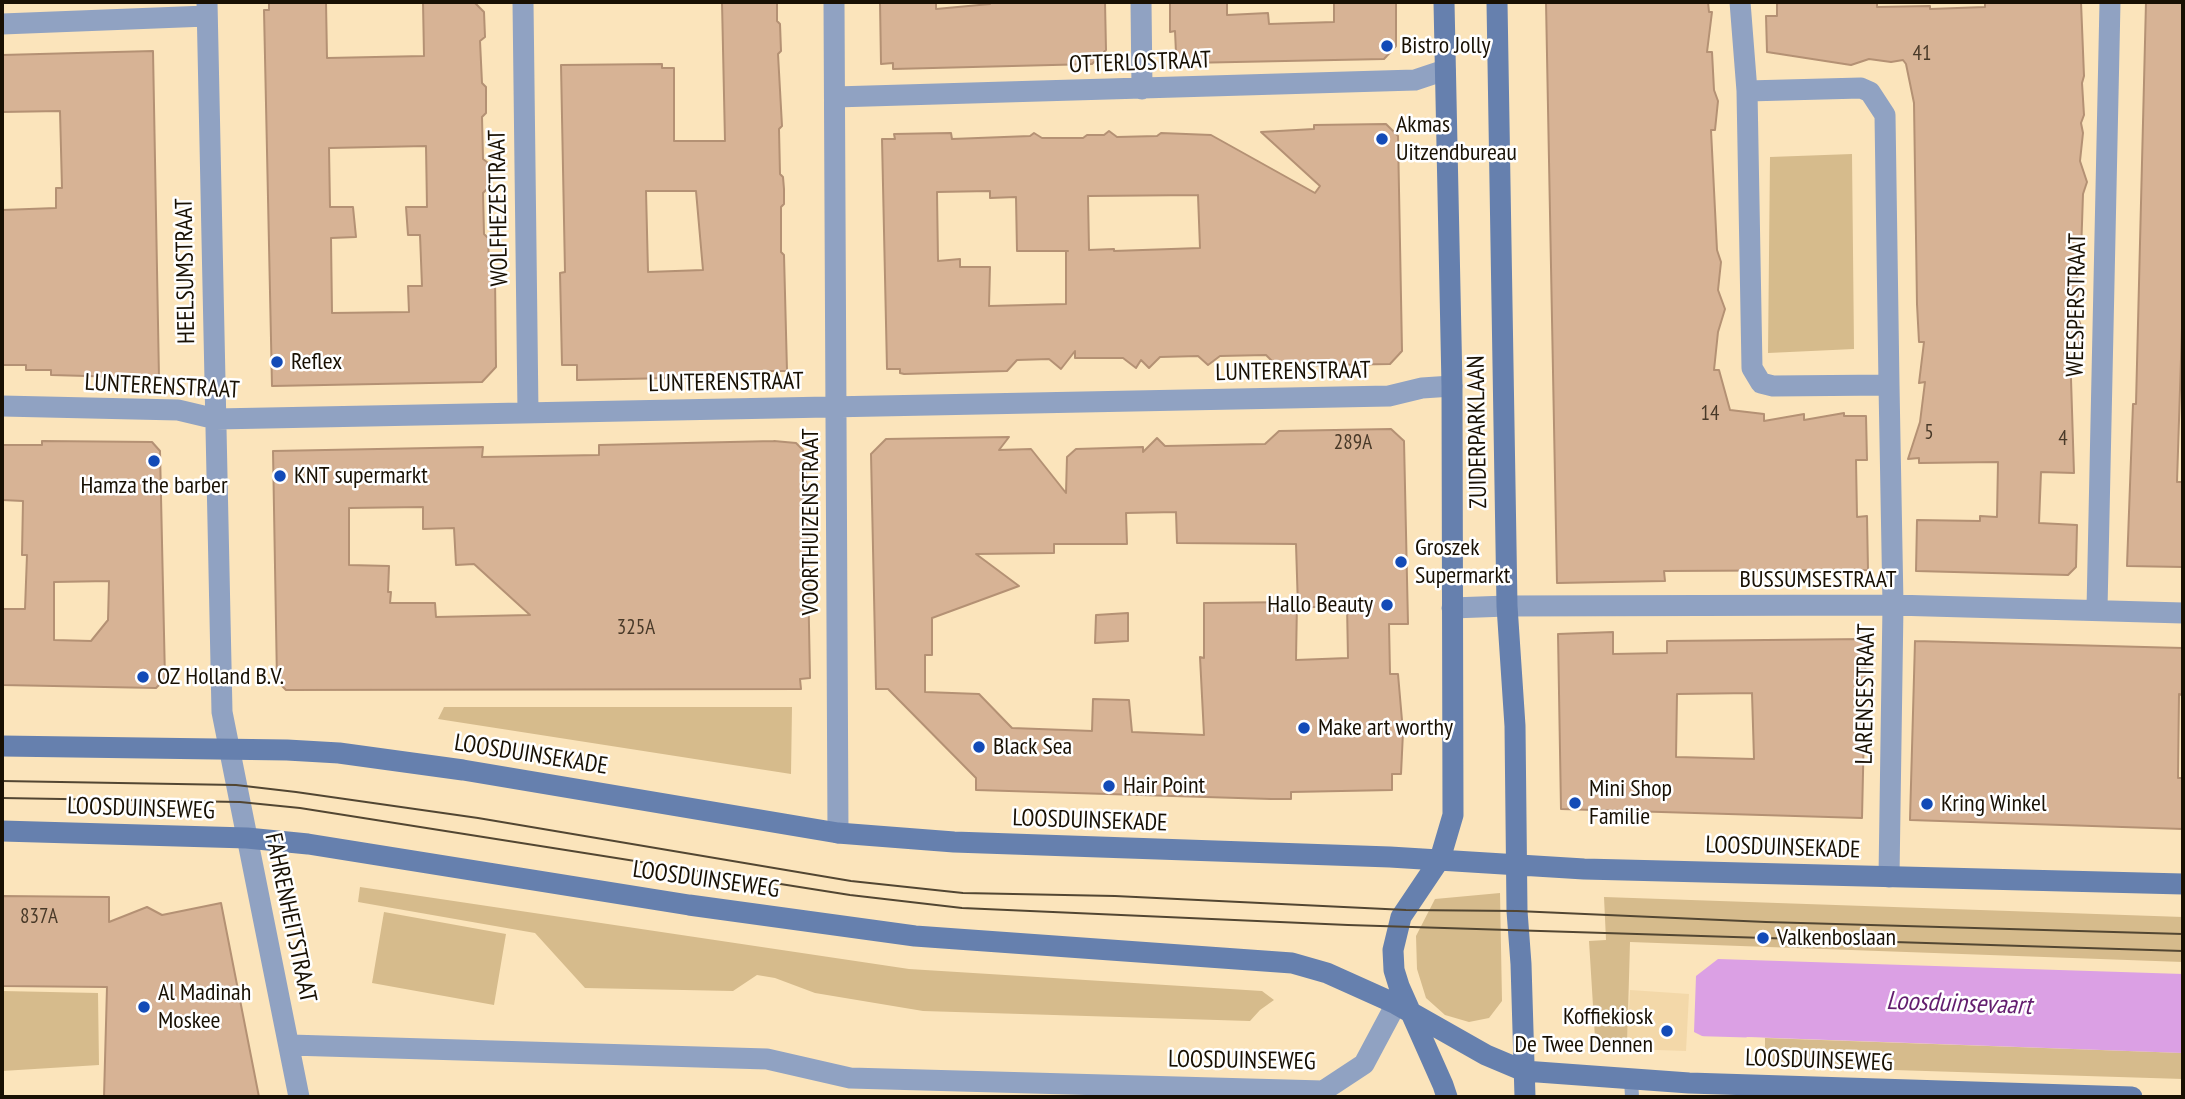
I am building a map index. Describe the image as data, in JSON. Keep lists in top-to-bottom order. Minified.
{"streets":{"main road":["ZUIDERPARKLAAN","LOOSDUINSEKADE","LOOSDUINSEWEG"],"street":["OTTERLOSTRAAT","WOLFHEZESTRAAT","HEELSUMSTRAAT","WEESPERSTRAAT","LUNTERENSTRAAT","VOORTHUIZENSTRAAT","BUSSUMSESTRAAT","LARENSESTRAAT","FAHRENHEITSTRAAT"]},"crossings":[["OTTERLOSTRAAT","ZUIDERPARKLAAN"],["OTTERLOSTRAAT","VOORTHUIZENSTRAAT"],["WOLFHEZESTRAAT","LUNTERENSTRAAT"],["HEELSUMSTRAAT","LUNTERENSTRAAT"],["HEELSUMSTRAAT","LOOSDUINSEKADE"],["HEELSUMSTRAAT","FAHRENHEITSTRAAT"],["WEESPERSTRAAT","BUSSUMSESTRAAT"],["LUNTERENSTRAAT","ZUIDERPARKLAAN"],["LUNTERENSTRAAT","VOORTHUIZENSTRAAT"],["ZUIDERPARKLAAN","BUSSUMSESTRAAT"],["ZUIDERPARKLAAN","LOOSDUINSEKADE"],["ZUIDERPARKLAAN","LOOSDUINSEWEG"],["VOORTHUIZENSTRAAT","LOOSDUINSEKADE"],["BUSSUMSESTRAAT","LARENSESTRAAT"],["LARENSESTRAAT","LOOSDUINSEKADE"],["LOOSDUINSEKADE","FAHRENHEITSTRAAT"],["LOOSDUINSEWEG","FAHRENHEITSTRAAT"]],"water":["Loosduinsevaart"],"places":["Bistro Jolly","Akmas Uitzendbureau","Reflex","Hamza the barber","KNT supermarkt","Groszek Supermarkt","Hallo Beauty","OZ Holland B.V.","Make art worthy","Black Sea","Hair Point","Mini Shop Familie","Kring Winkel","Valkenboslaan","Al Madinah Moskee","Koffiekiosk De Twee Dennen"],"house_numbers":["41","14","5","4","289A","325A","837A"]}
